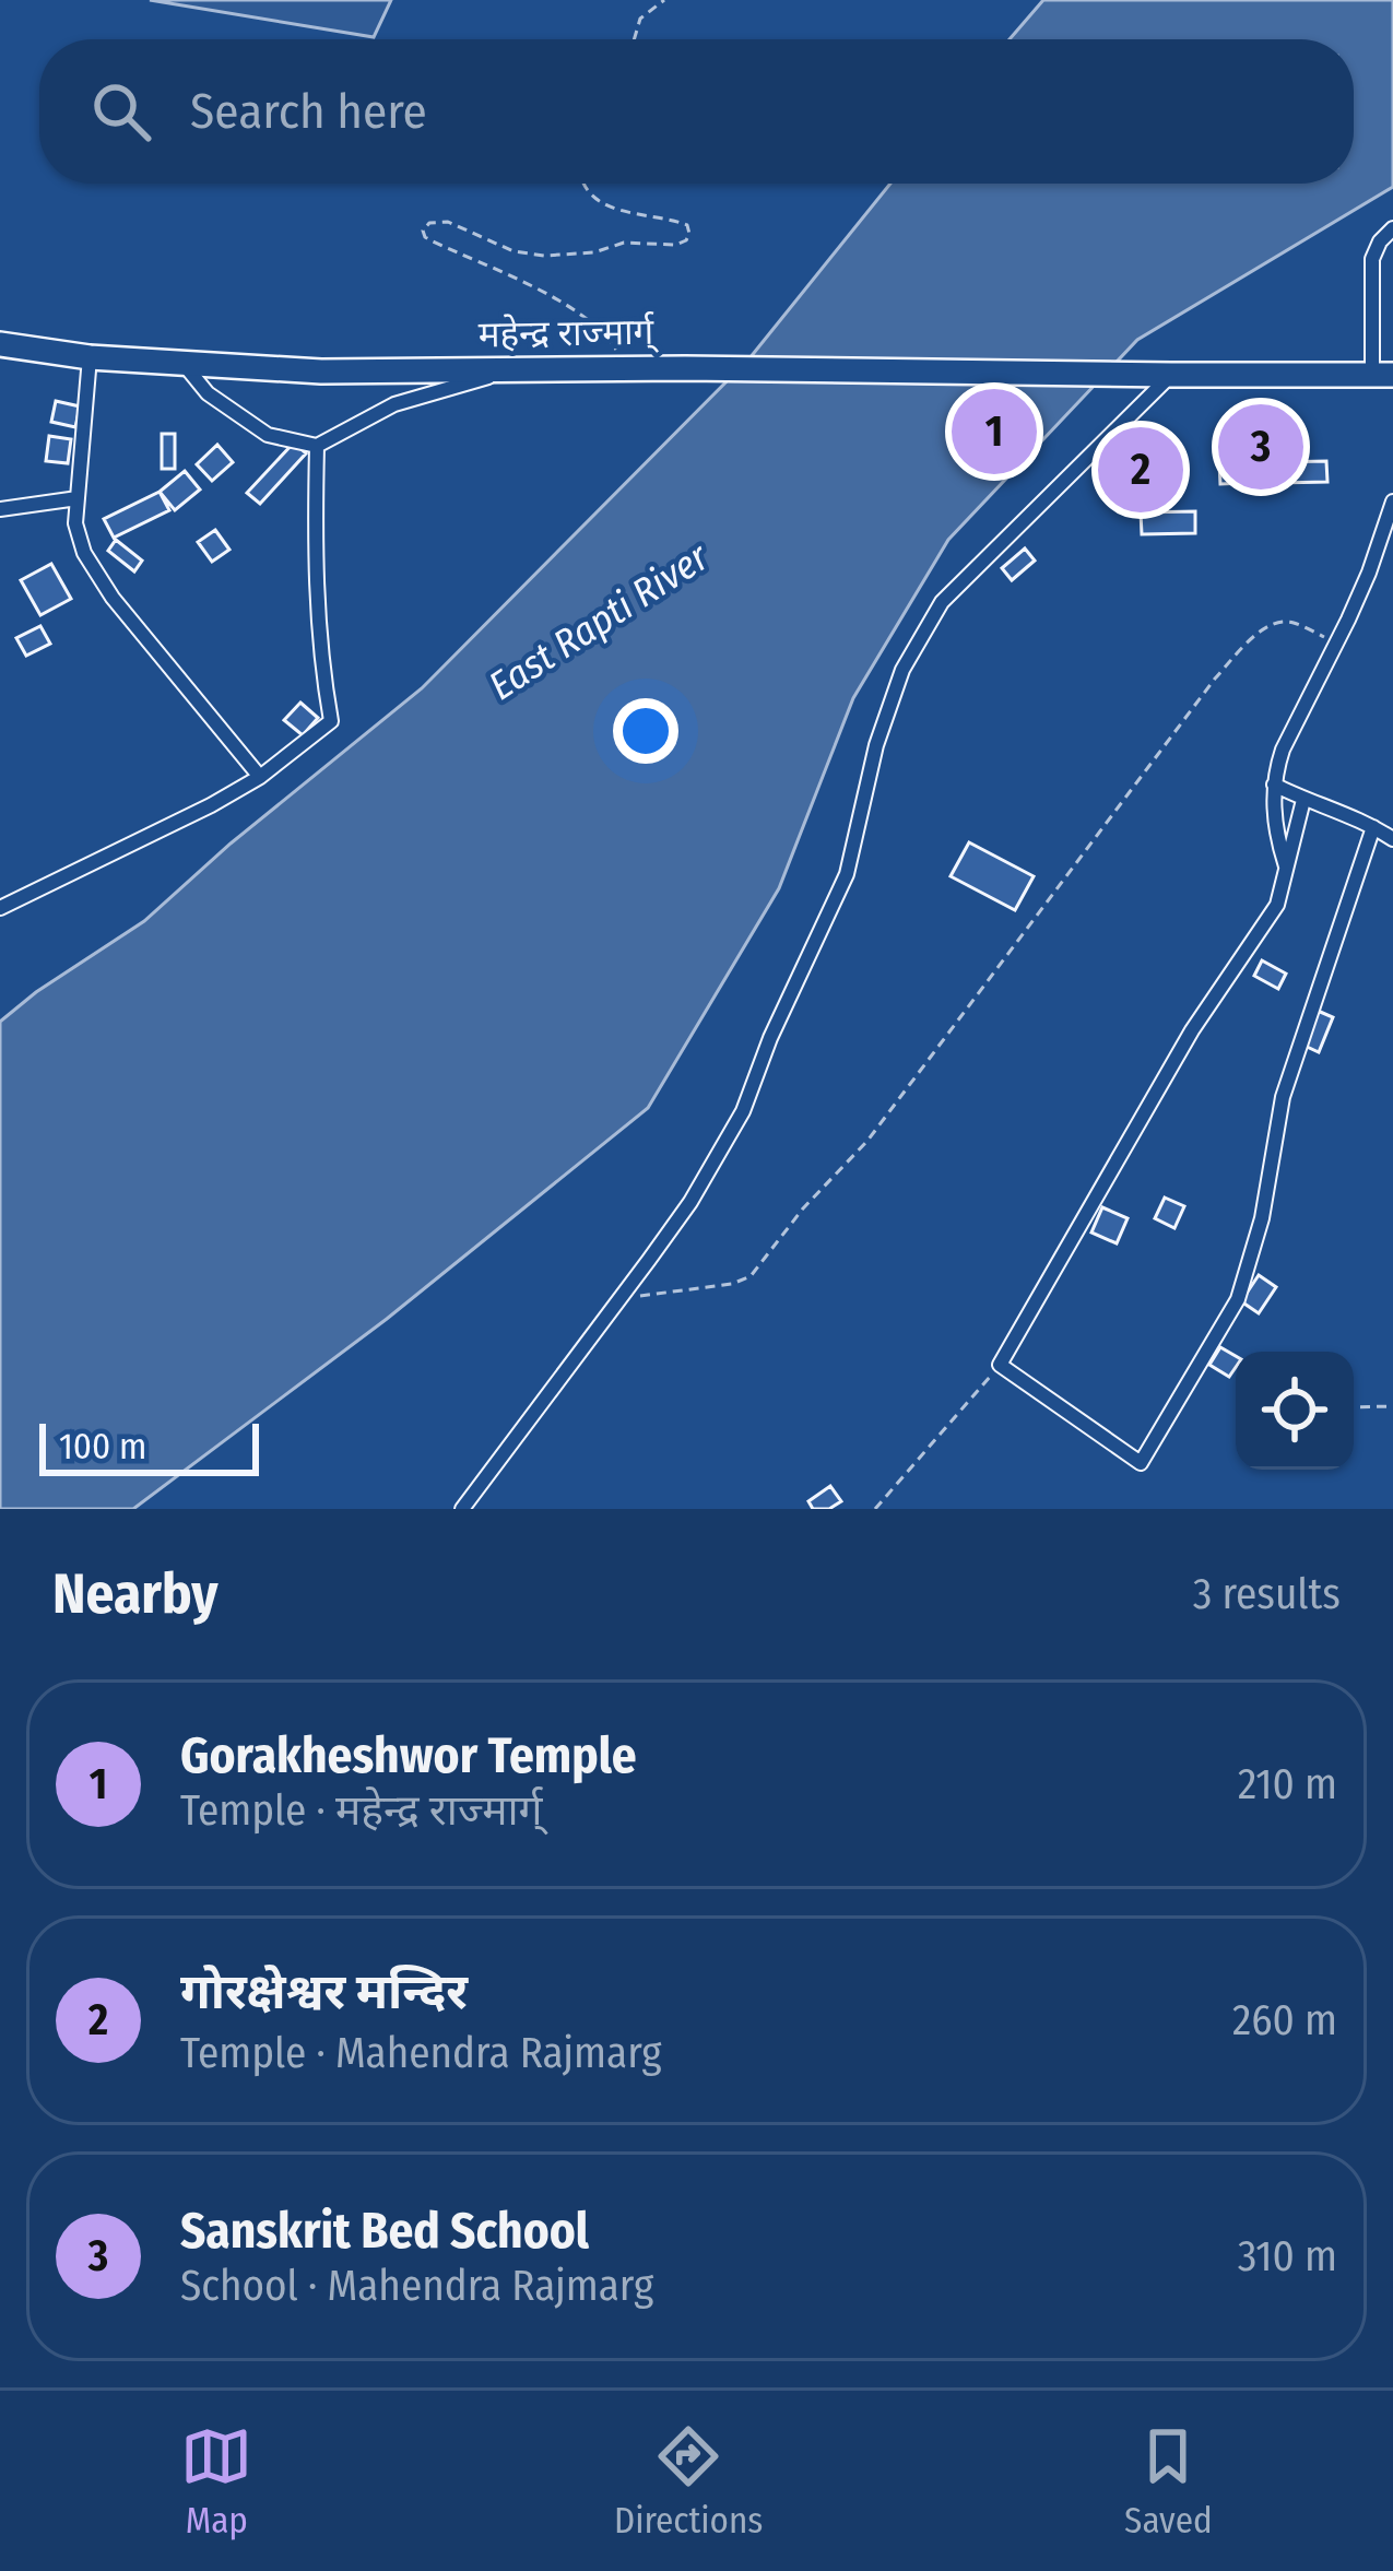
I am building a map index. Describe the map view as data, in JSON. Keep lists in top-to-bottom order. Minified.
{"streets":{"highway":["महेन्द्र राज्मार्ग्"]},"water":["East Rapti River"],"scale_bar":"100 m","page":{"search":"Search here","pins":["1","3","2"],"scale":"100 m","heading":["Nearby","3 results"],"list":[{"mark":"1","name":"Gorakheshwor Temple","note":"Temple · महेन्द्र राज्मार्ग्","value":"210 m"},{"mark":"2","name":"गोरक्षेश्वर मन्दिर","note":"Temple · Mahendra Rajmarg","value":"260 m"},{"mark":"3","name":"Sanskrit Bed School","note":"School · Mahendra Rajmarg","value":"310 m"}],"nav":["Map","Directions","Saved"]}}
